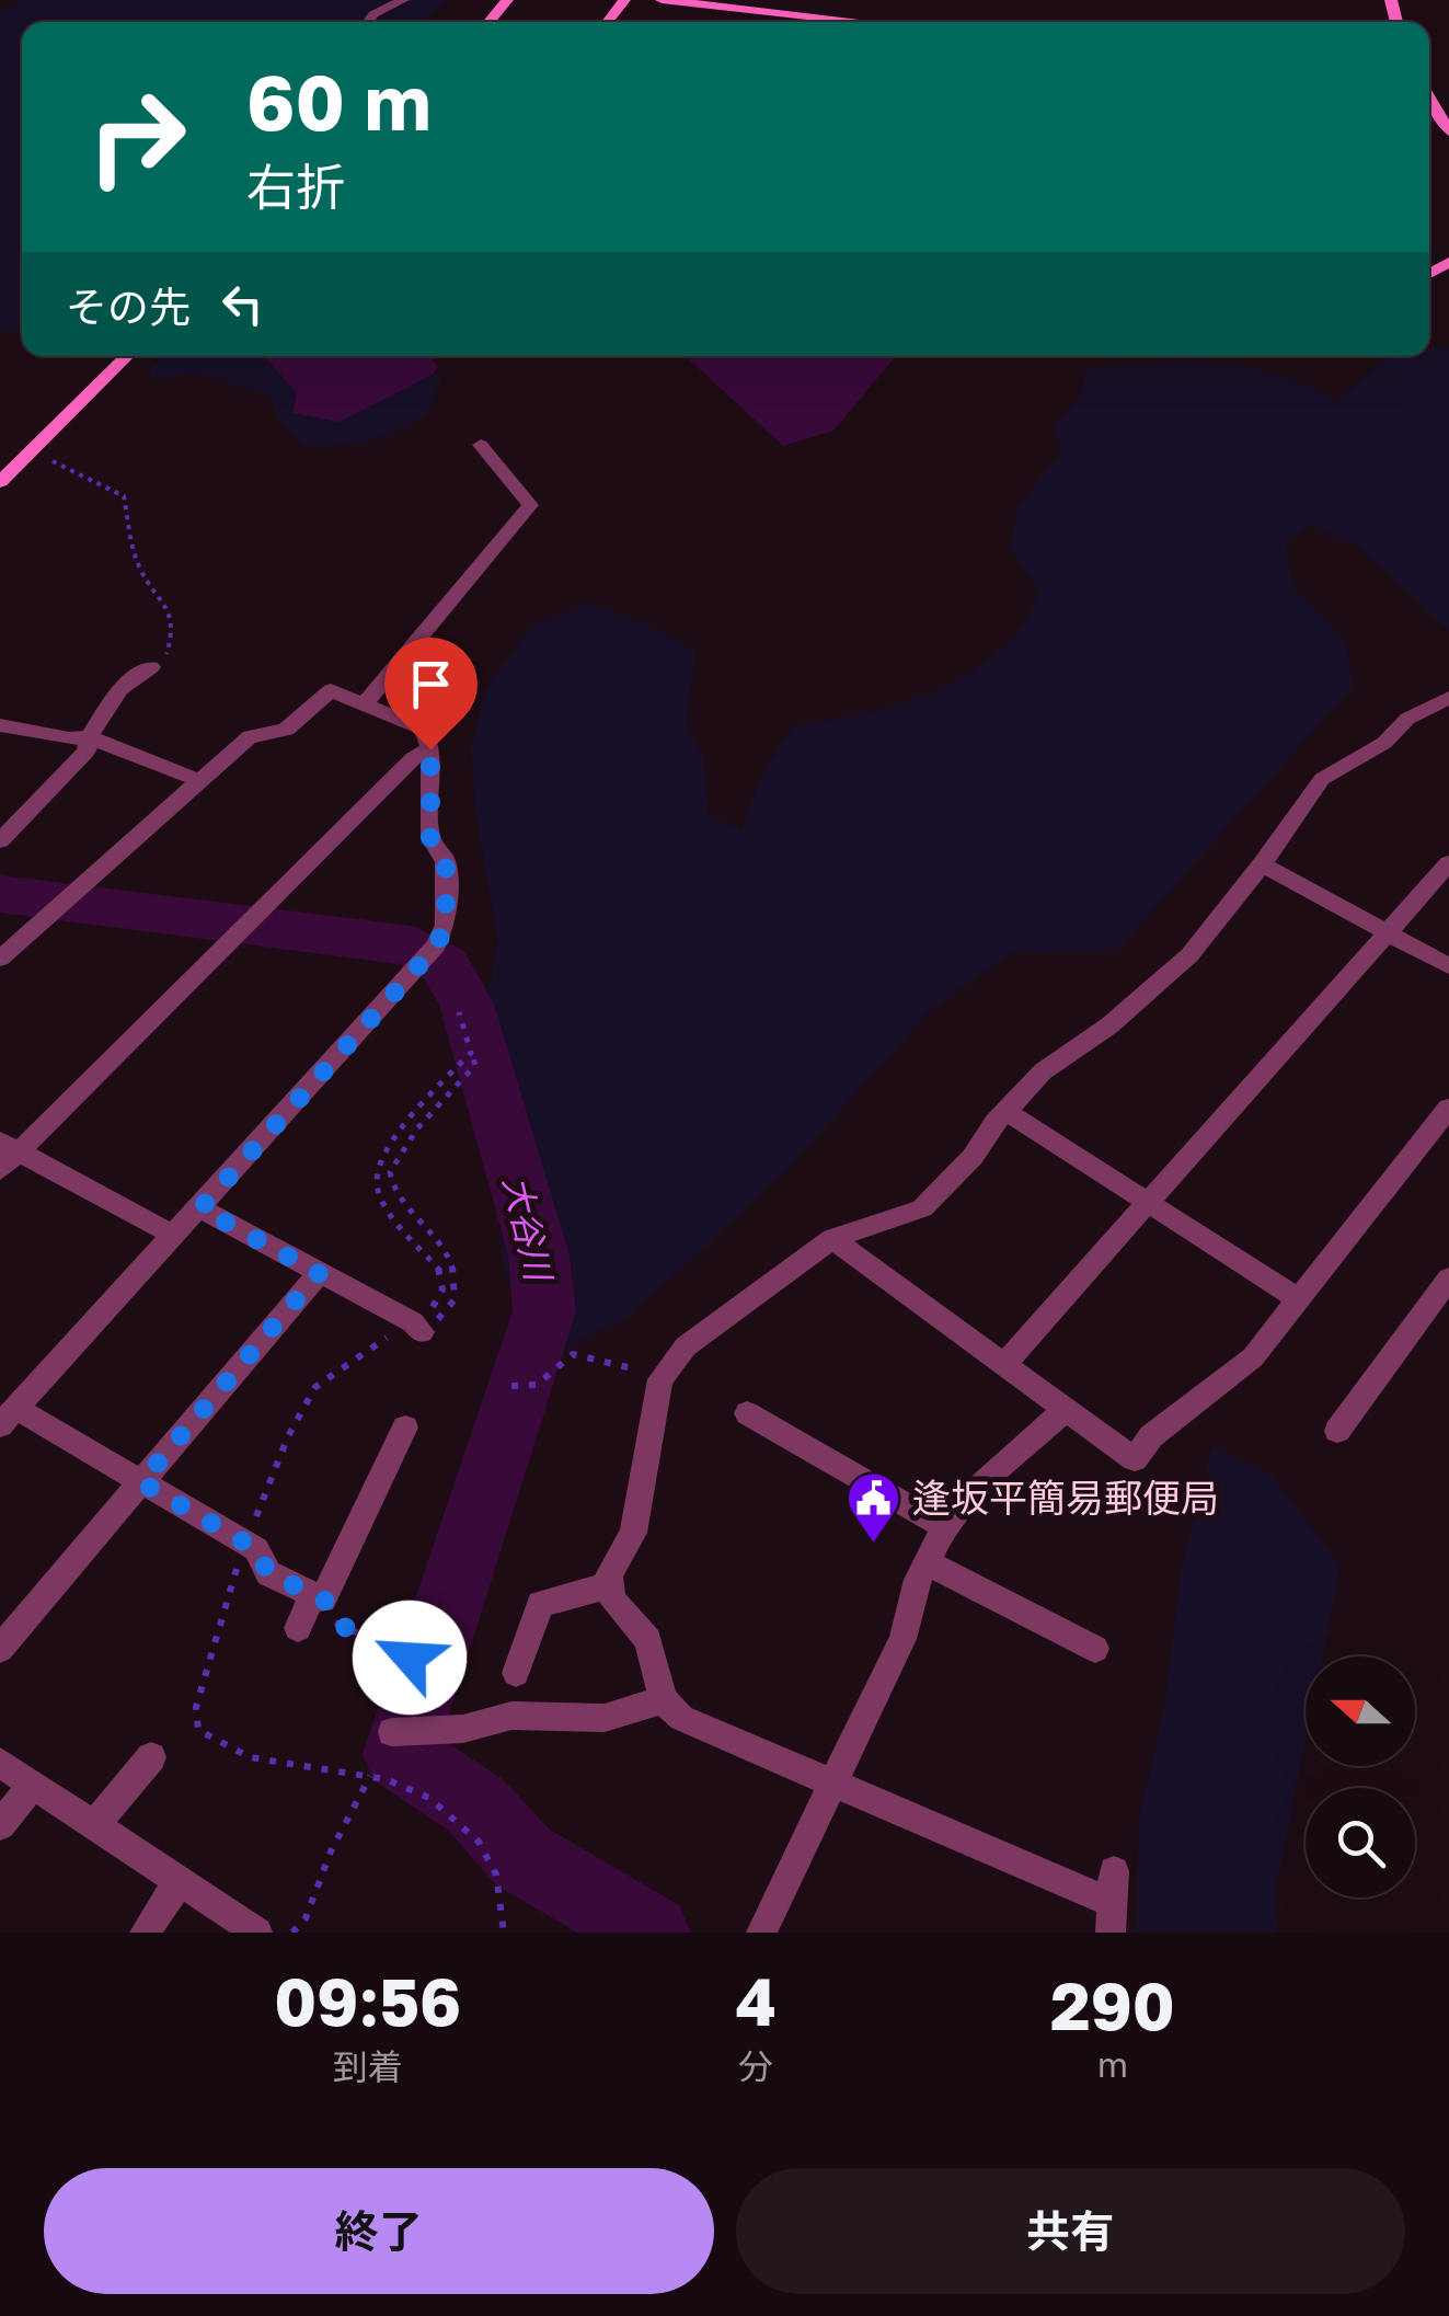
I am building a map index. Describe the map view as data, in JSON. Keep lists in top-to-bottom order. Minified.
{"water":["大谷川"],"places":{"public building":["逢坂平簡易郵便局"]},"north":"left","page":{"turn":["60 m","右折"],"then":"その先","eta":["09:56","到着","4","分","290","m"],"buttons":["終了","共有"]}}
